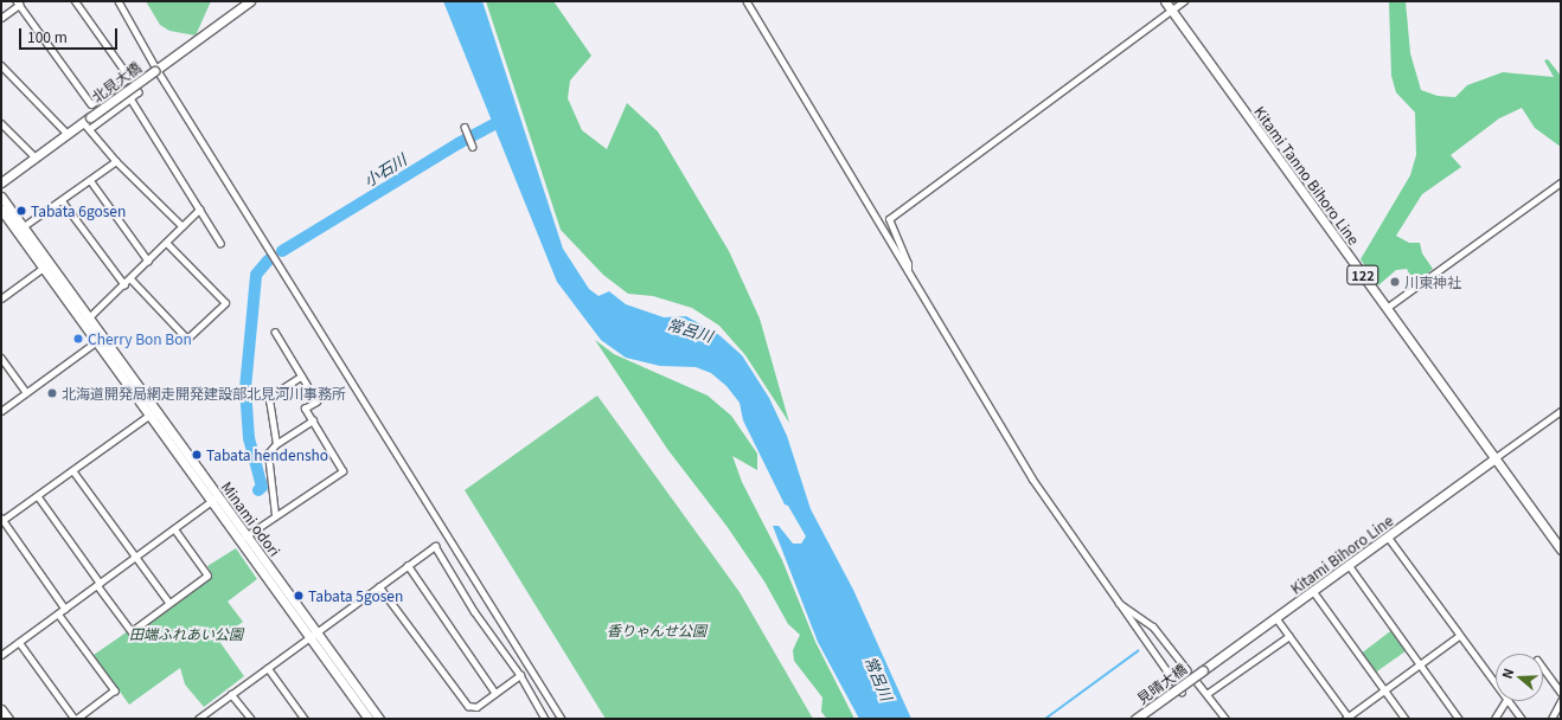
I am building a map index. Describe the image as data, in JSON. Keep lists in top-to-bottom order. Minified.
{"streets":{"street":["北見大橋","Kitami Tanno Bihoro Line","122","Minami odori","Kitami Bihoro Line","見晴大橋"]},"crossings":[["Kitami Tanno Bihoro Line","Kitami Bihoro Line"],["Kitami Bihoro Line","見晴大橋"]],"water":["小石川","常呂川"],"parks":["香りゃんせ公園","田端ふれあい公園"],"places":["Tabata 6gosen","川東神社","Cherry Bon Bon","北海道開発局網走開発建設部北見河川事務所","Tabata hendensho","Tabata 5gosen"],"scale_bar":"100 m","north":"left"}
